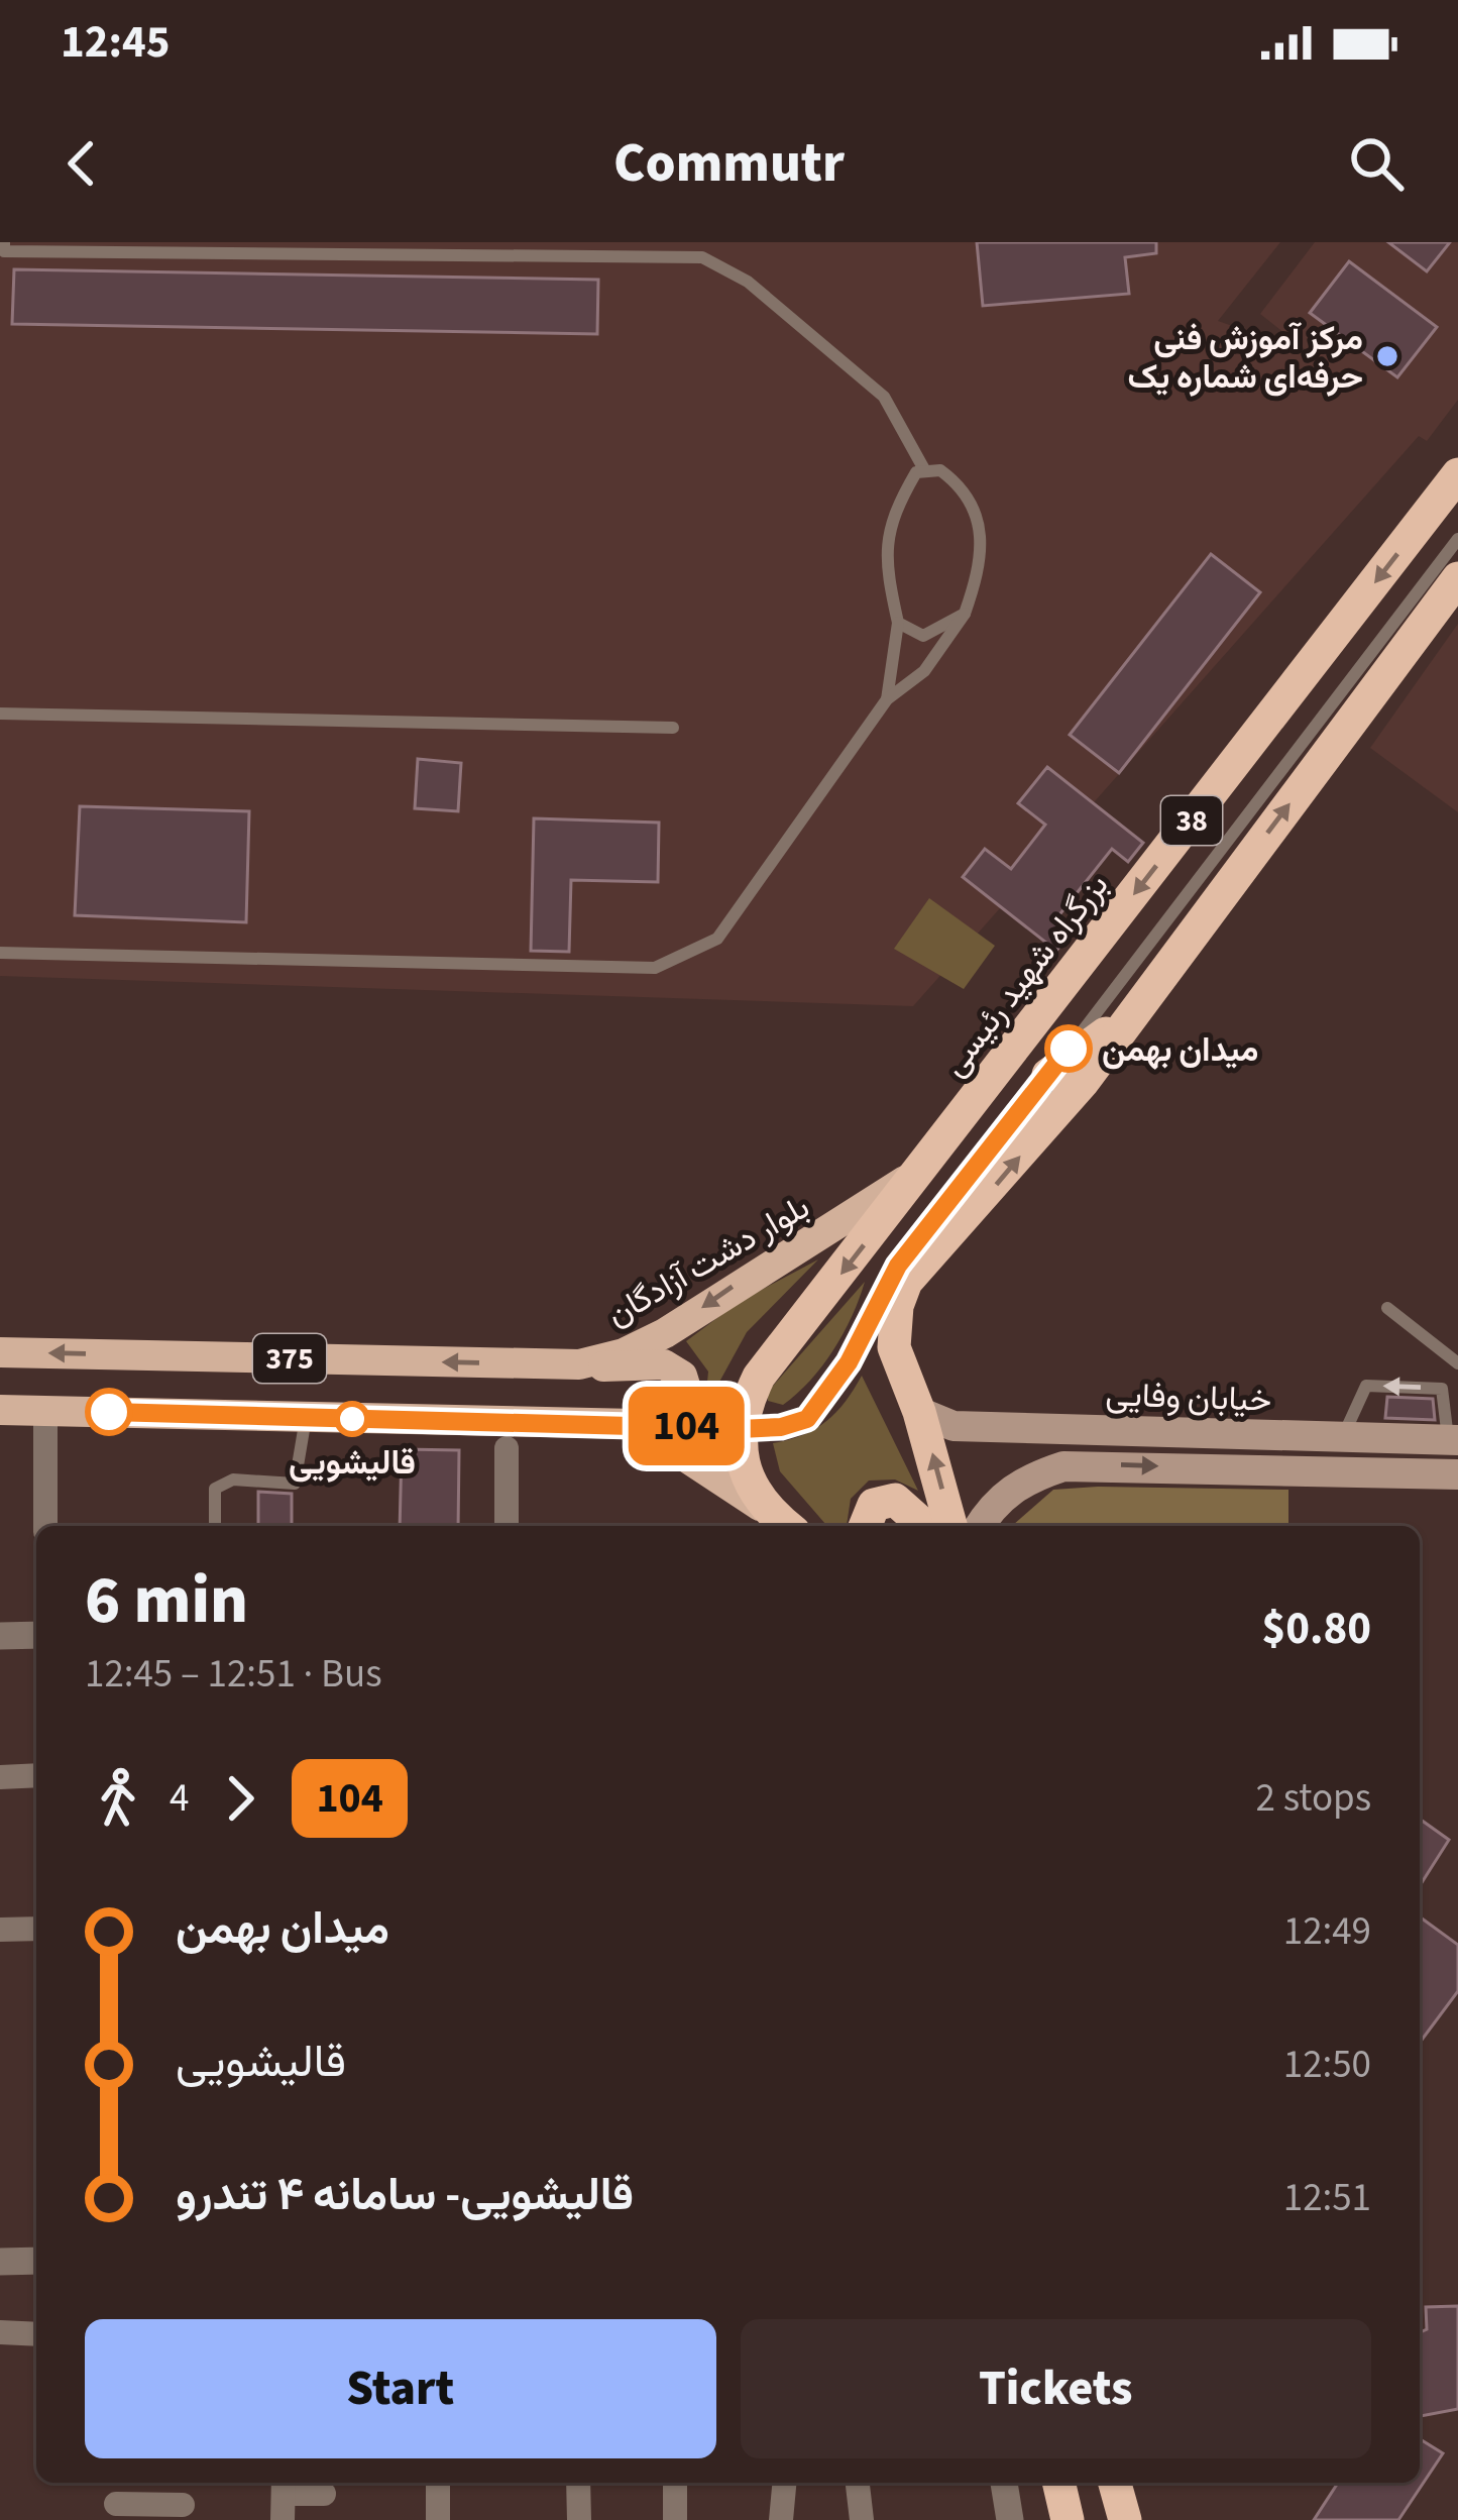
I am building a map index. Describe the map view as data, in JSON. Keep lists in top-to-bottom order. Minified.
{"streets":{"highway":["38","بزرگراه شهید رئیسی"],"main road":["بلوار دشت آزادگان","375","خیابان وفایی"]},"crossings":[["38","خیابان وفایی"],["بزرگراه شهید رئیسی","بلوار دشت آزادگان"]],"places":["مرکز آموزش فنی حرفه‌ای شماره یک","میدان بهمن","قالیشویی"],"lines":["bus line 104"],"page":{"status":"12:45","header":"Commutr","on_map":"104","heading":["6 min","12:45 – 12:51 · Bus","$0.80"],"legs":["4","104","2 stops"],"list":[{"name":"میدان بهمن","value":"12:49"},{"name":"قالیشویی","value":"12:50"},{"name":"قالیشویی- سامانه ۴ تندرو","value":"12:51"}],"buttons":["Start","Tickets"]}}
